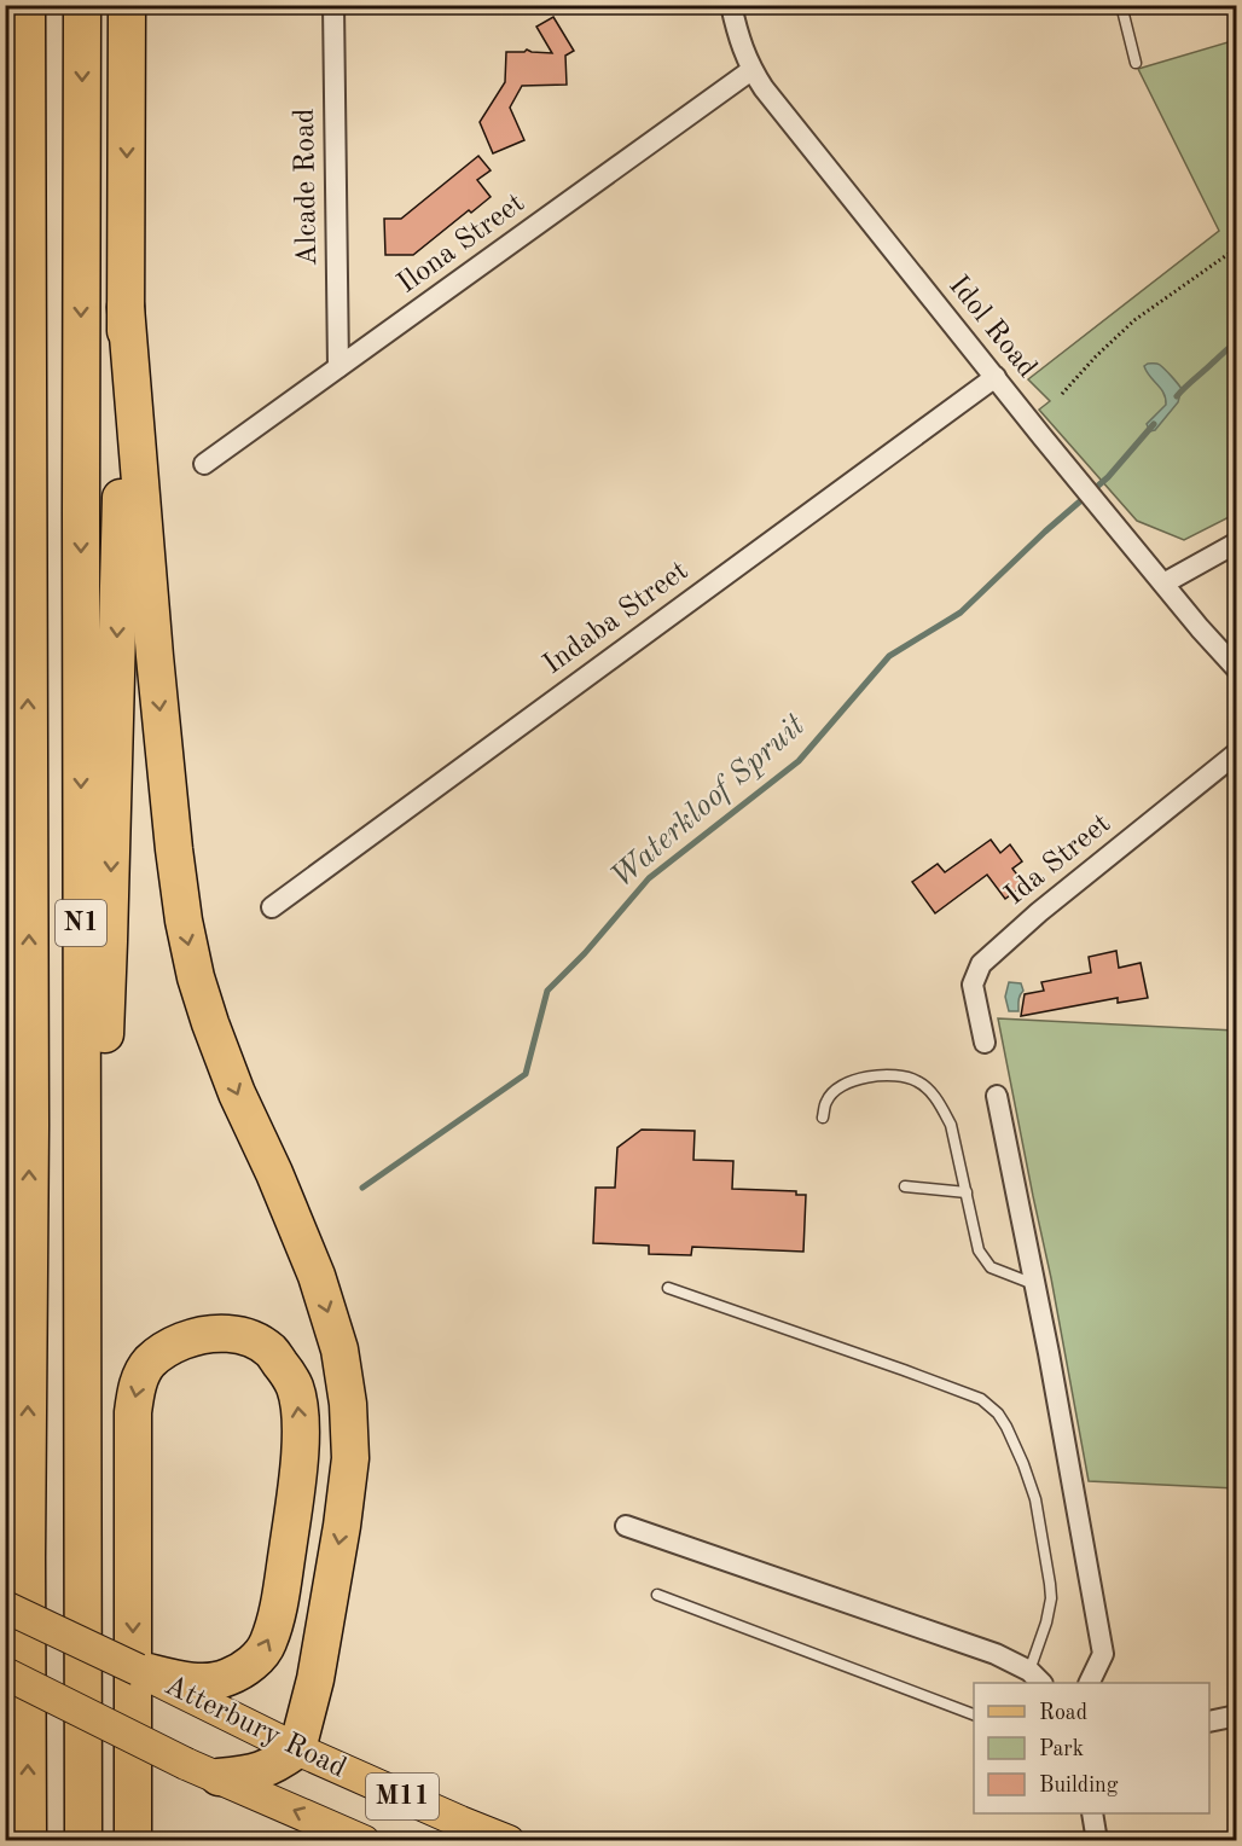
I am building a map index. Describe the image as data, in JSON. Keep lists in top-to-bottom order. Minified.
{"streets":{"highway":["N1"],"main road":["Atterbury Road","M11"],"street":["Alcade Road","Ilona Street","Idol Road","Indaba Street","Ida Street"]},"crossings":[["Alcade Road","Ilona Street"],["Ilona Street","Idol Road"],["Idol Road","Indaba Street"]],"water":["Waterkloof Spruit"],"legend":["Road","Park","Building"]}
